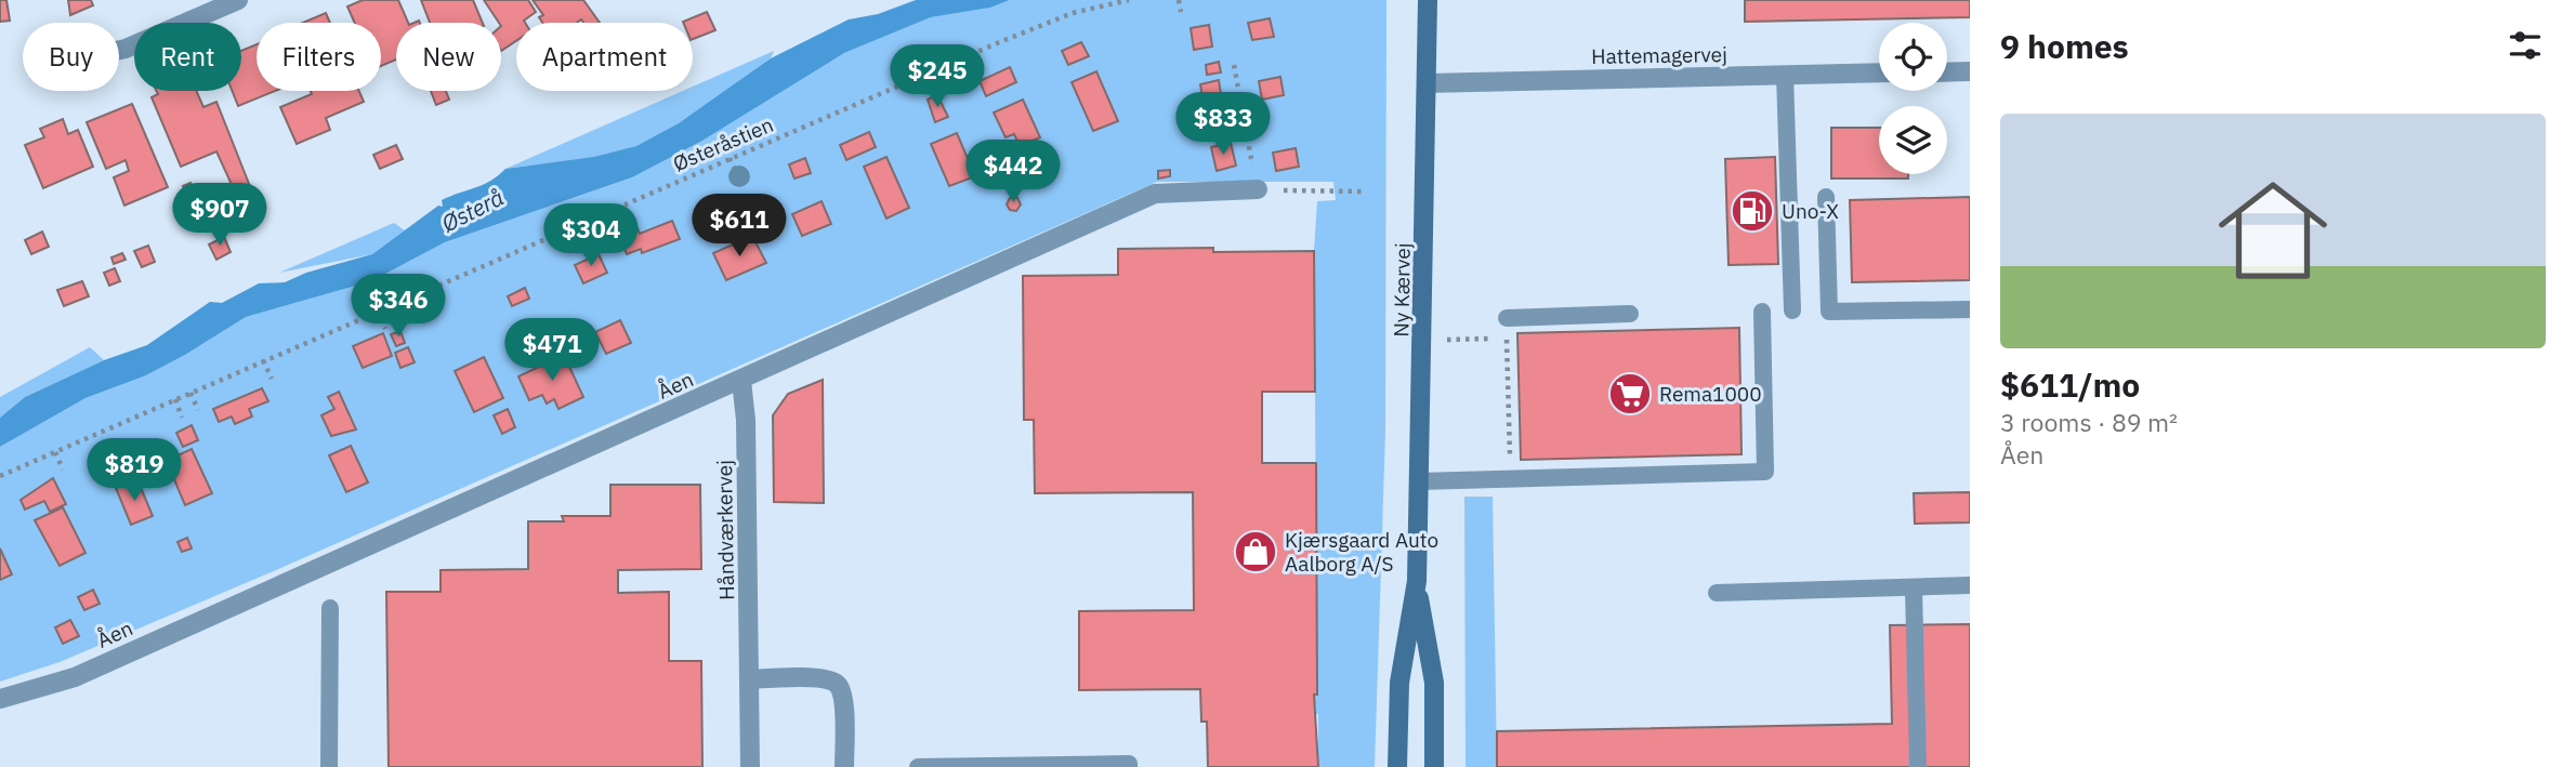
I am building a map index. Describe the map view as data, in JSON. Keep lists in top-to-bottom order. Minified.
{"streets":{"street":["Hattemagervej","Ny Kærvej","Åen","Håndværkervej"],"path":["Østeråstien"]},"crossings":[["Hattemagervej","Ny Kærvej"],["Åen","Håndværkervej"]],"water":["Østerå"],"places":{"fuel station":["Uno-X"],"supermarket":["Rema1000"],"shop":["Kjærsgaard Auto Aalborg A/S"]},"page":{"heading":"9 homes","chip":["Buy","Rent","Filters","New","Apartment"],"price":["$245","$833","$442","$907","$611","$304","$346","$471","$819"],"list":[{"name":"$611/mo","note":"3 rooms · 89 m² · Åen"}]}}
